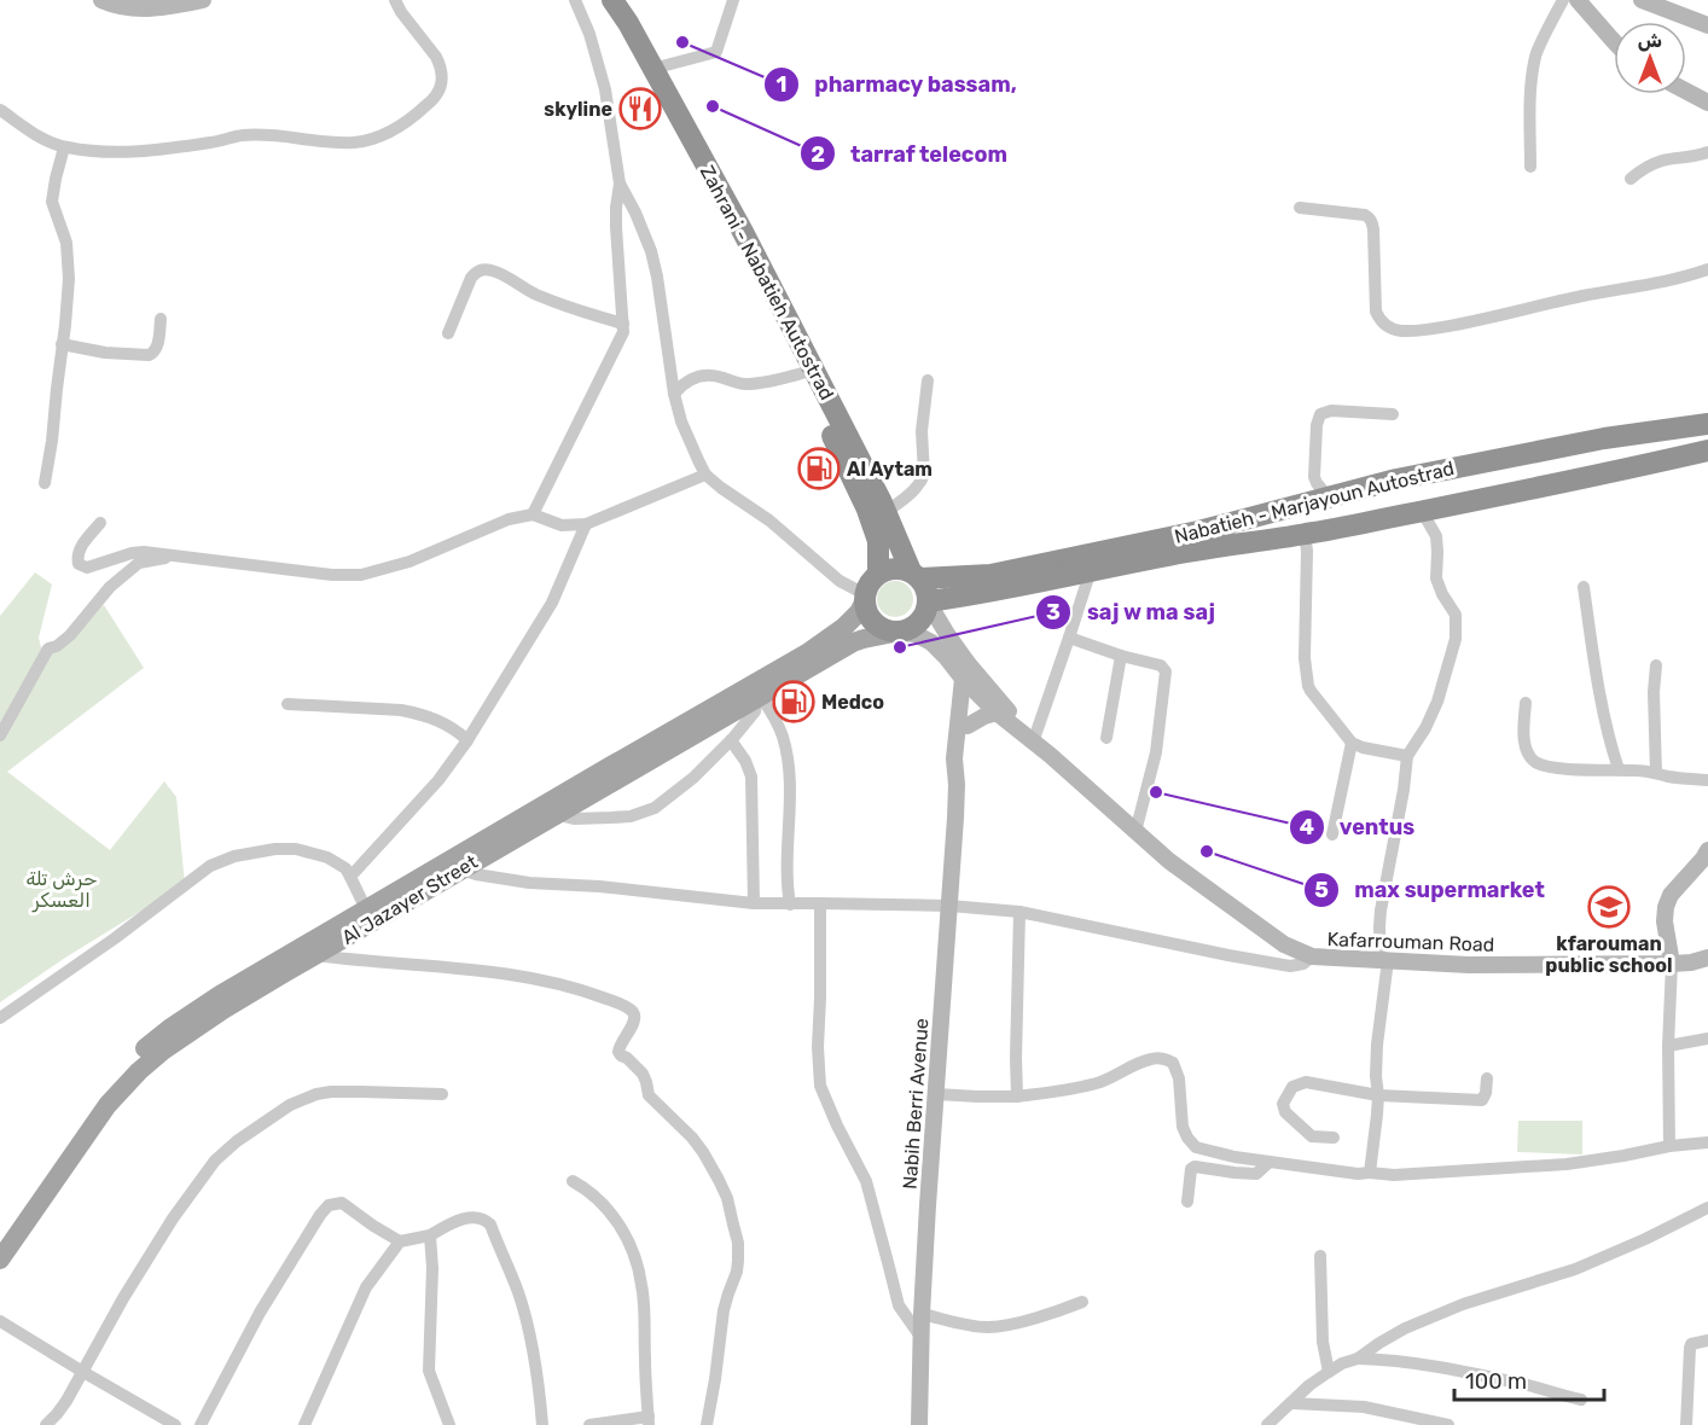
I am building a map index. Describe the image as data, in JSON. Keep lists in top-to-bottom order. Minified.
{"streets":{"highway":["Zahrani - Nabatieh Autostrad","Nabatieh - Marjayoun Autostrad"],"main road":["Al Jazayer Street","Kafarrouman Road","Nabih Berri Avenue"]},"crossings":[["Zahrani - Nabatieh Autostrad","Nabatieh - Marjayoun Autostrad"],["Zahrani - Nabatieh Autostrad","Al Jazayer Street"],["Nabatieh - Marjayoun Autostrad","Al Jazayer Street"]],"parks":["حرش تلة العسكر"],"places":{"other":["pharmacy bassam,","tarraf telecom","saj w ma saj","ventus","max supermarket"],"restaurant":["skyline"],"fuel station":["Al Aytam","Medco"],"school or university":["kfarouman public school"]},"scale_bar":"100 m","north":"top"}
